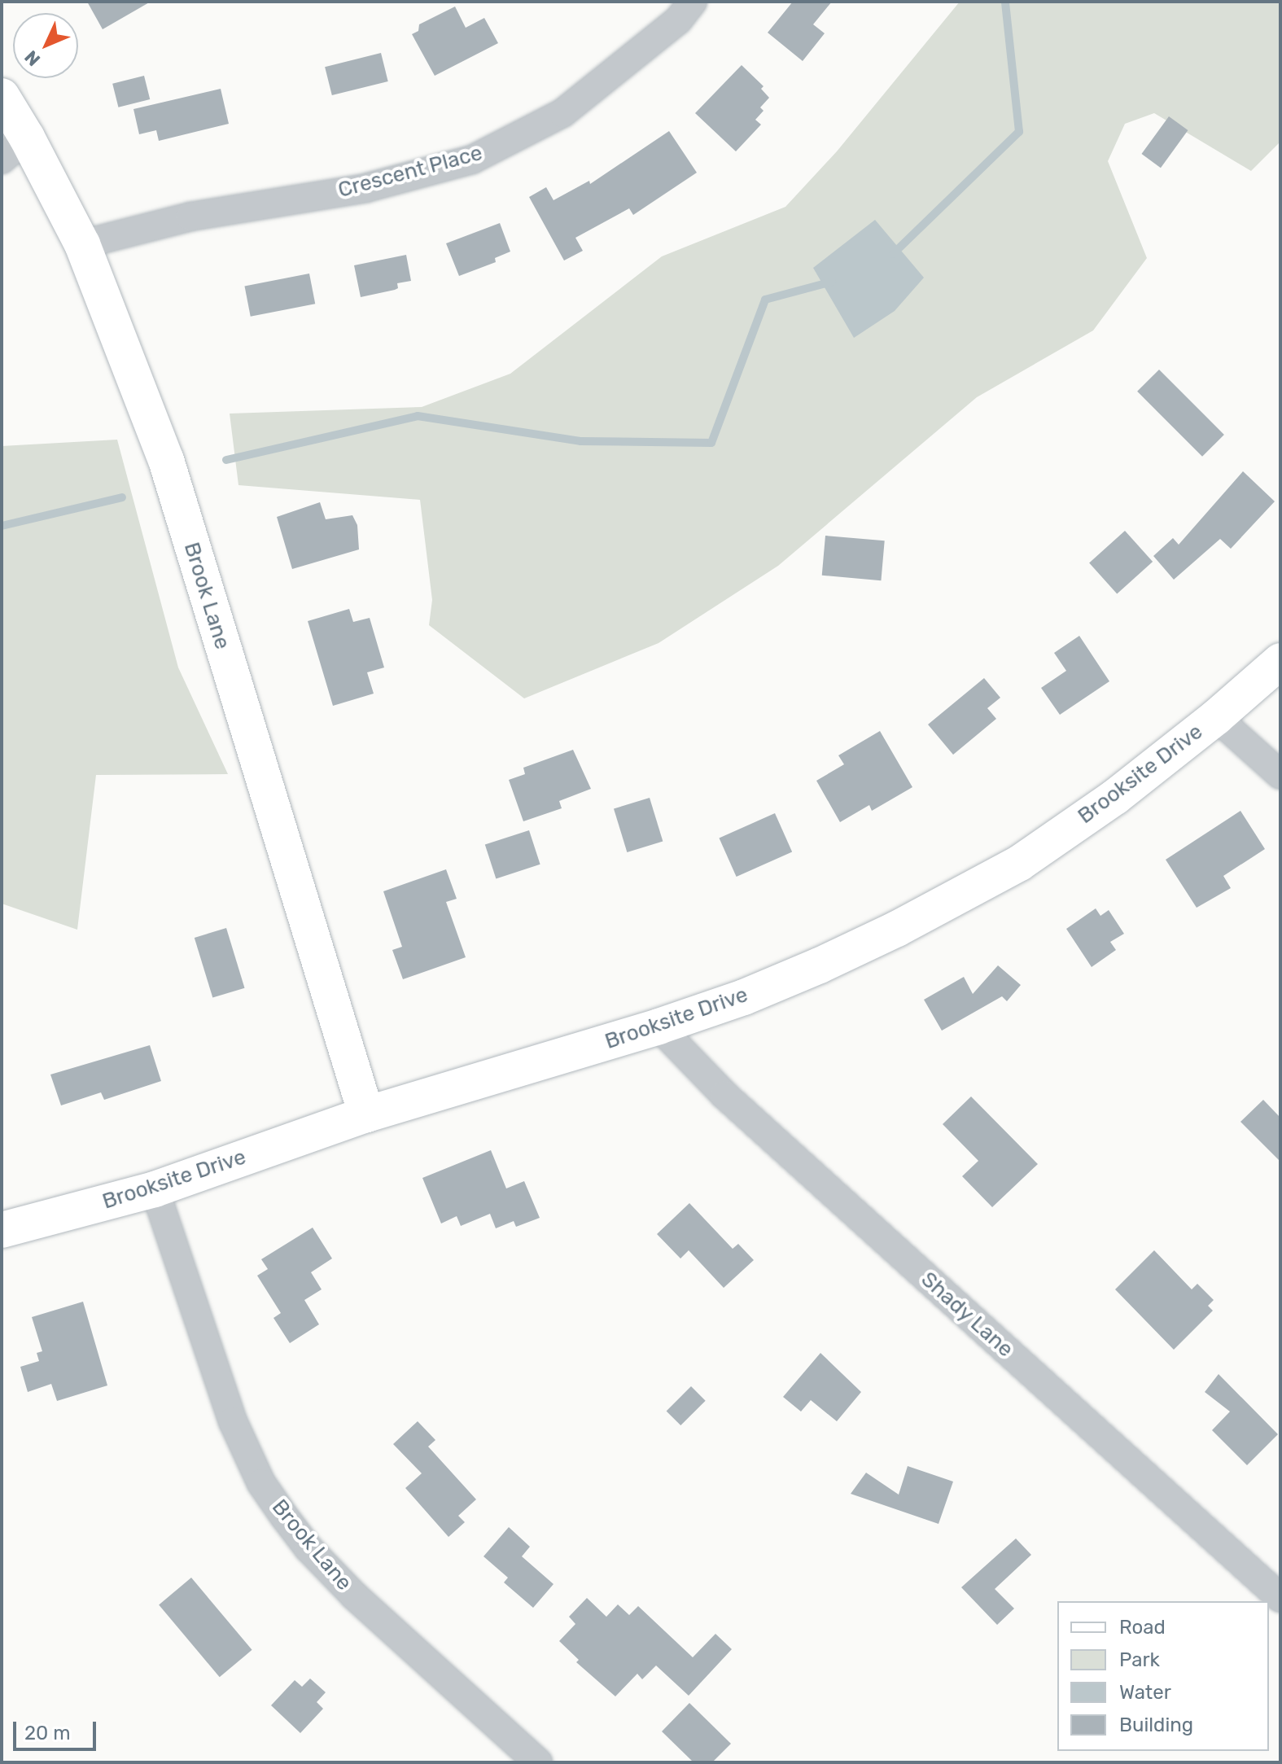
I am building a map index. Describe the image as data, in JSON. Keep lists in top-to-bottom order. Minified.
{"streets":{"street":["Crescent Place","Brook Lane","Brooksite Drive","Shady Lane"]},"crossings":[["Crescent Place","Brook Lane"],["Brook Lane","Brooksite Drive"],["Brooksite Drive","Shady Lane"]],"legend":["Road","Park","Water","Building"],"scale_bar":"20 m","north":"bottom left"}
